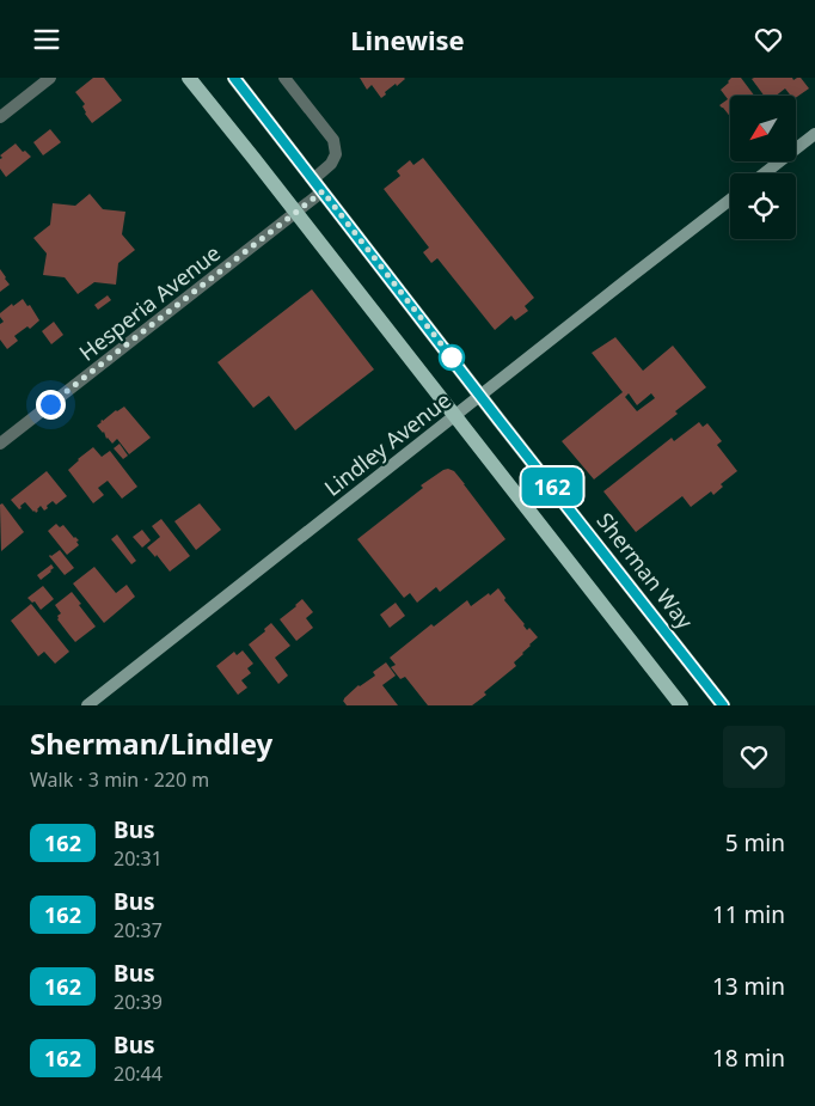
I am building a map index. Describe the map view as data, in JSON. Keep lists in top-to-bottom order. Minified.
{"streets":{"main road":["Lindley Avenue","Sherman Way"],"street":["Hesperia Avenue"]},"crossings":[["Hesperia Avenue","Sherman Way"],["Lindley Avenue","Sherman Way"]],"lines":["bus line 162"],"north":"bottom left","page":{"header":"Linewise","on_map":"162","heading":["Sherman/Lindley","Walk · 3 min · 220 m"],"list":[{"mark":"162","name":"Bus","note":"20:31","value":"5 min"},{"mark":"162","name":"Bus","note":"20:37","value":"11 min"},{"mark":"162","name":"Bus","note":"20:39","value":"13 min"},{"mark":"162","name":"Bus","note":"20:44","value":"18 min"}]}}
